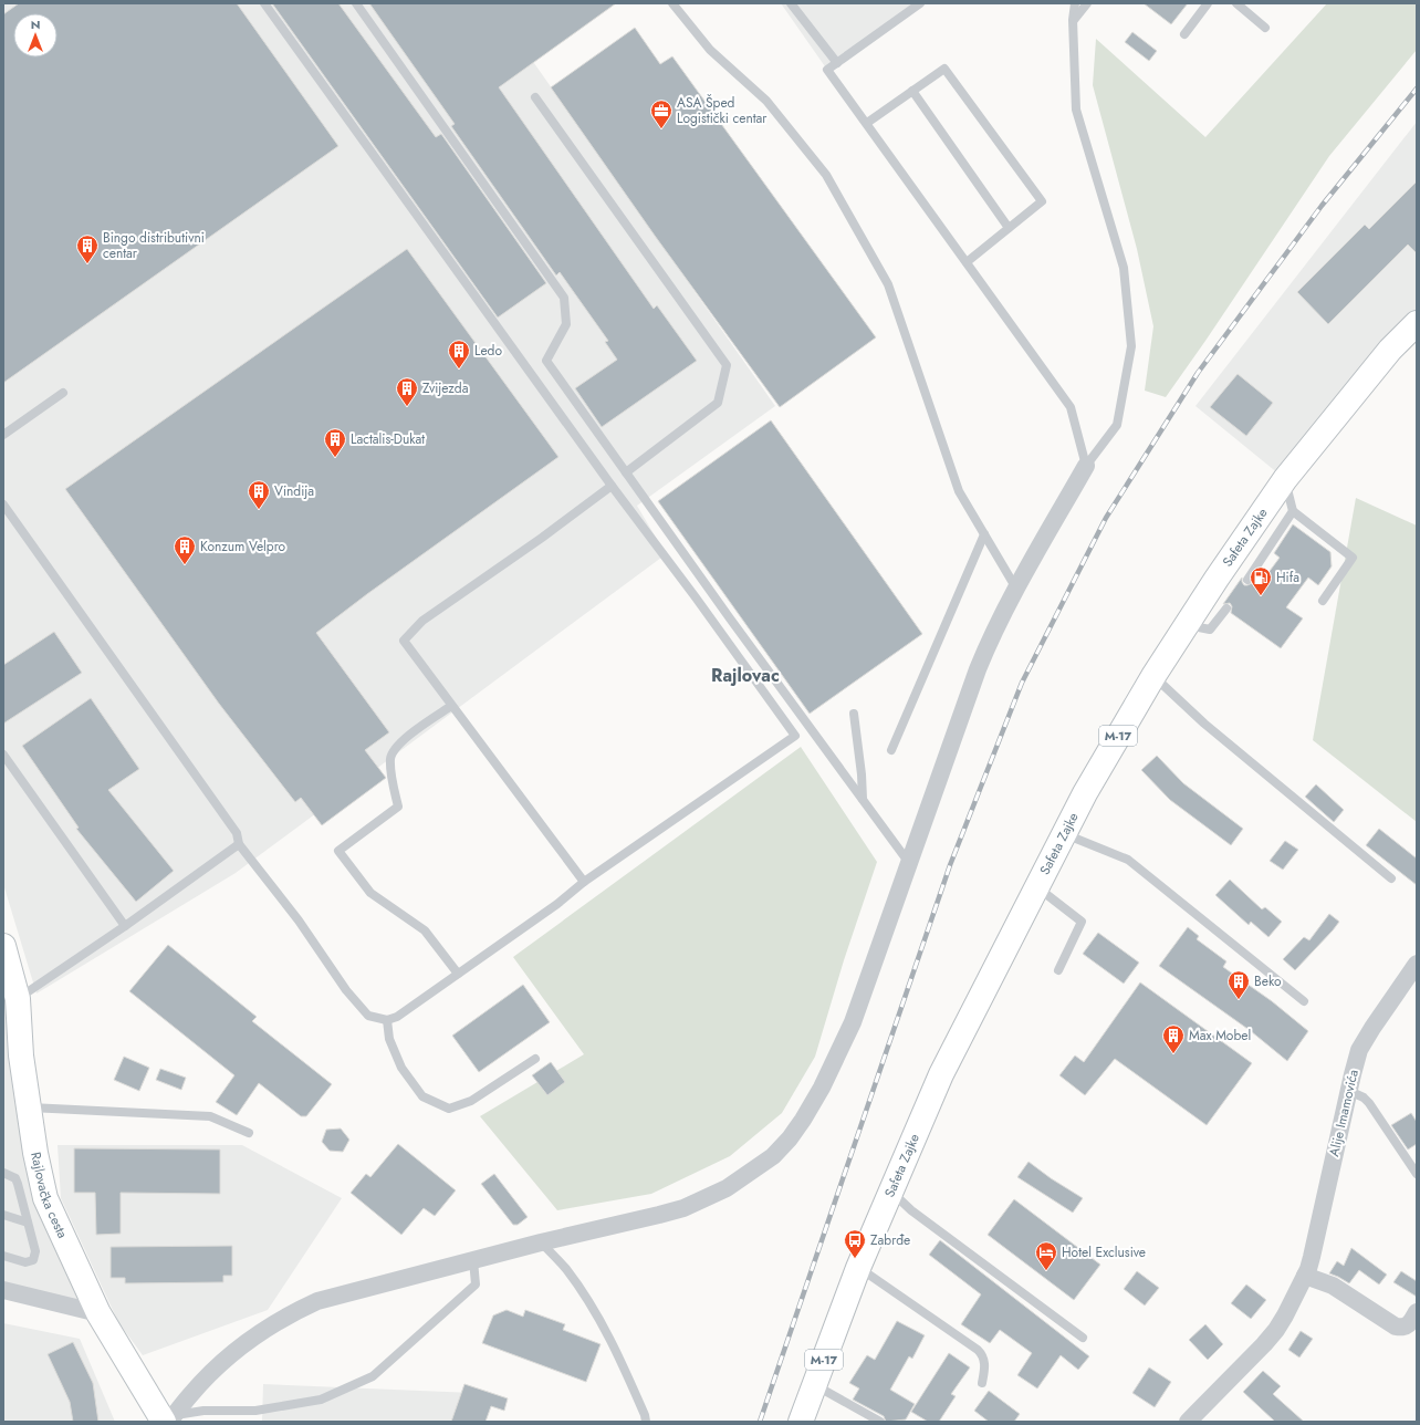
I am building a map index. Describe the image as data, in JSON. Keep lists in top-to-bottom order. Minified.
{"streets":{"main road":["Safeta Zajke","M-17","Rajlovačka cesta"],"street":["Alije Imamovića"]},"districts":["Rajlovac"],"places":{"office":["ASA Šped Logistički centar"],"building":["Bingo distributivni centar","Ledo","Zvijezda","Lactalis-Dukat","Vindija","Konzum Velpro","Beko","Max Mobel"],"fuel station":["Hifa"],"bus stop":["Zabrđe"],"hotel":["Hotel Exclusive"]},"north":"top"}
